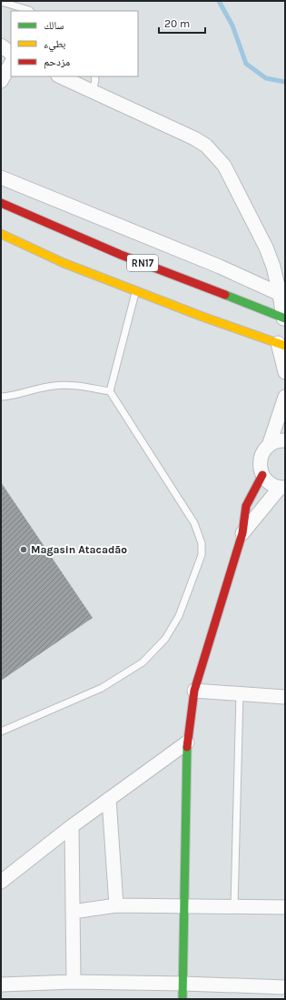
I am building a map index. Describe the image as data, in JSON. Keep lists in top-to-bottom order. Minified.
{"streets":{"main road":["RN17"]},"places":["Magasin Atacadão"],"legend":["سالك","بطيء","مزدحم"],"scale_bar":"20 m"}
